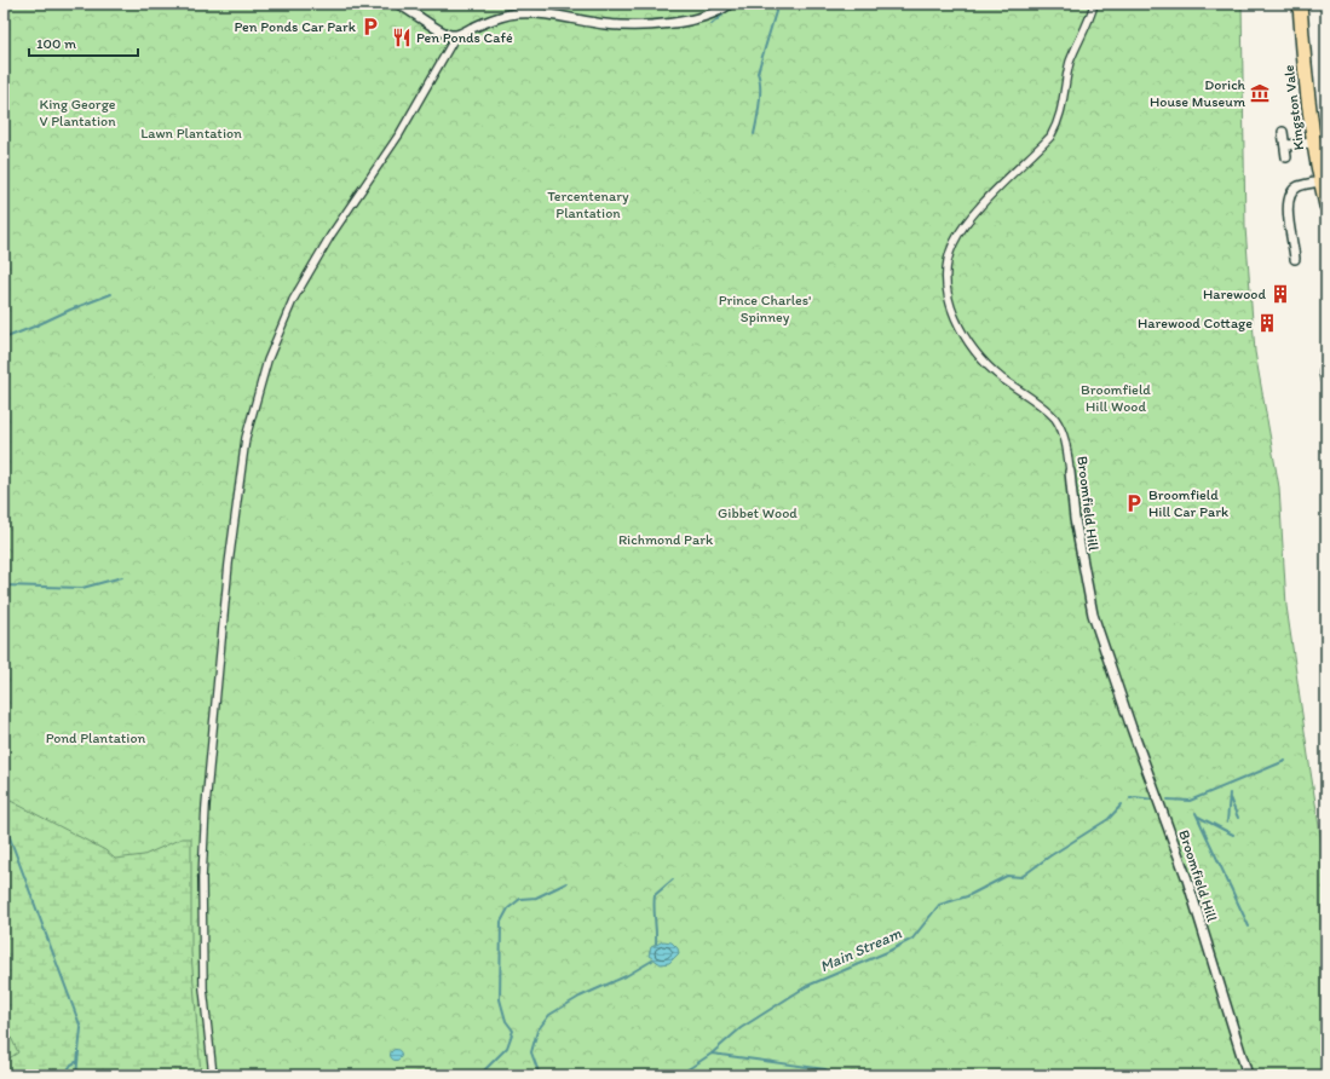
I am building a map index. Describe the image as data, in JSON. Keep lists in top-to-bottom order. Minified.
{"streets":{"main road":["Kingston Vale"],"street":["Broomfield Hill"]},"water":["Main Stream"],"parks":["King George V Plantation","Lawn Plantation","Tercentenary Plantation","Prince Charles' Spinney","Broomfield Hill Wood","Gibbet Wood","Richmond Park","Pond Plantation"],"places":{"parking":["Pen Ponds Car Park","Broomfield Hill Car Park"],"restaurant":["Pen Ponds Café"],"museum":["Dorich House Museum"],"building":["Harewood","Harewood Cottage"]},"scale_bar":"100 m"}
